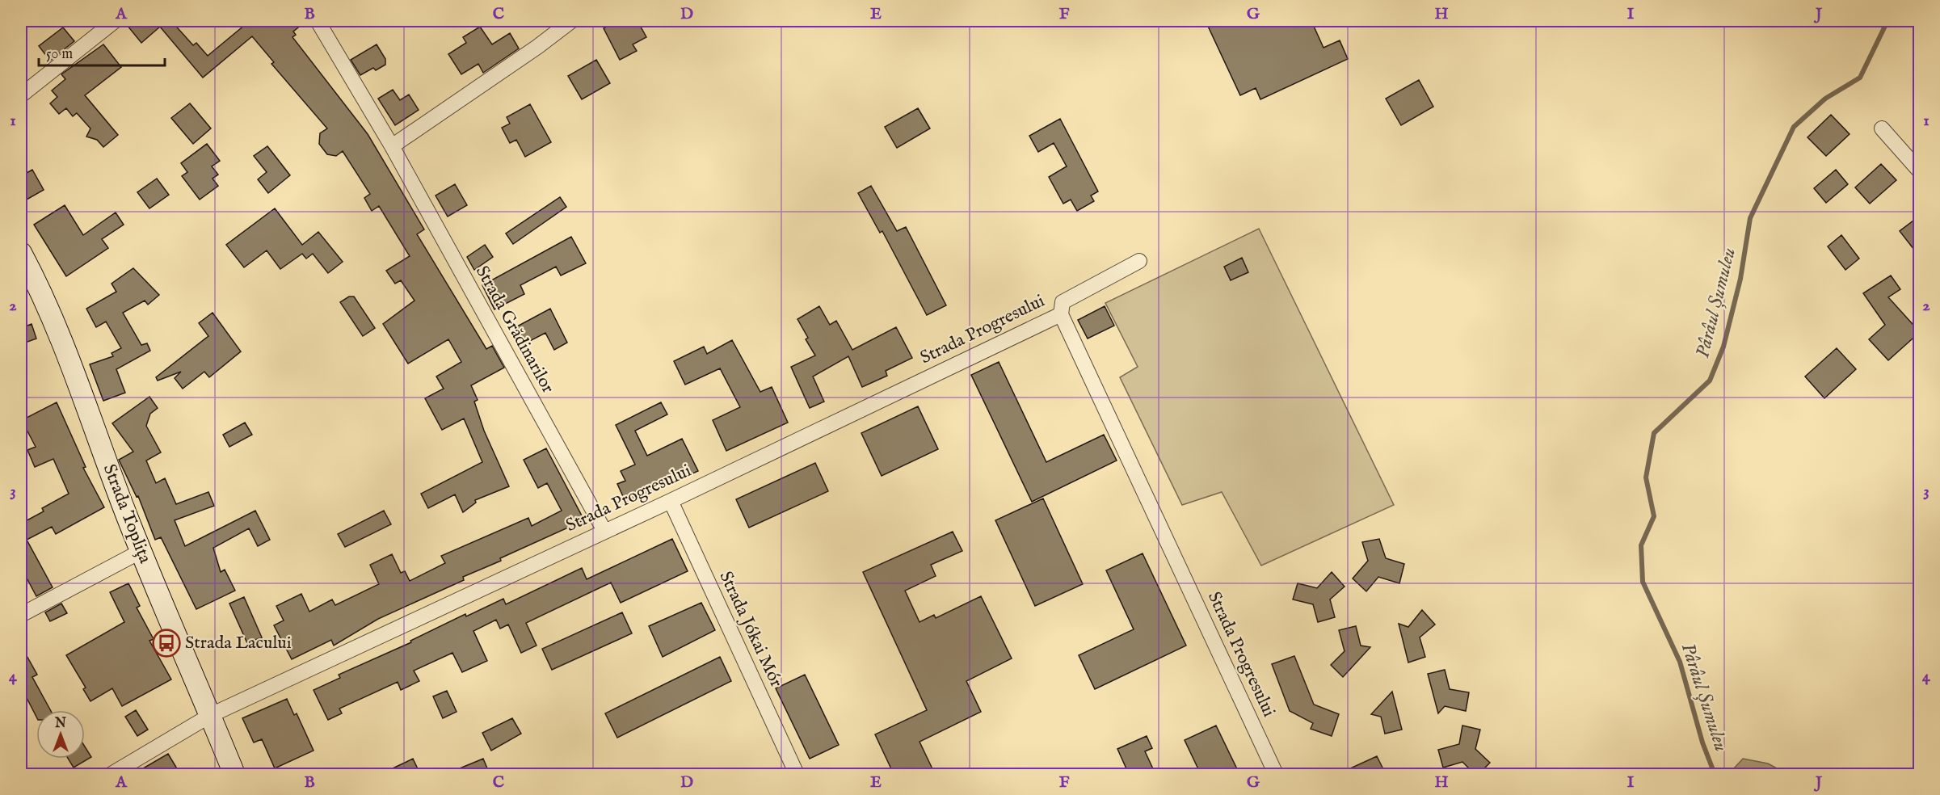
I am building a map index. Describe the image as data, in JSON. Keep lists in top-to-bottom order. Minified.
{"streets":{"main road":["Strada Toplița"],"street":["Strada Grădinarilor","Strada Progresului","Strada Jókai Mór"]},"crossings":[["Strada Grădinarilor","Strada Progresului"],["Strada Progresului","Strada Toplița"],["Strada Progresului","Strada Jókai Mór"]],"water":["Pârâul Șumuleu"],"places":{"bus stop":["Strada Lacului"]},"scale_bar":"50 m","north":"top","grid":{"columns":["A","B","C","D","E","F","G","H","I","J"],"rows":["1","2","3","4"]}}
